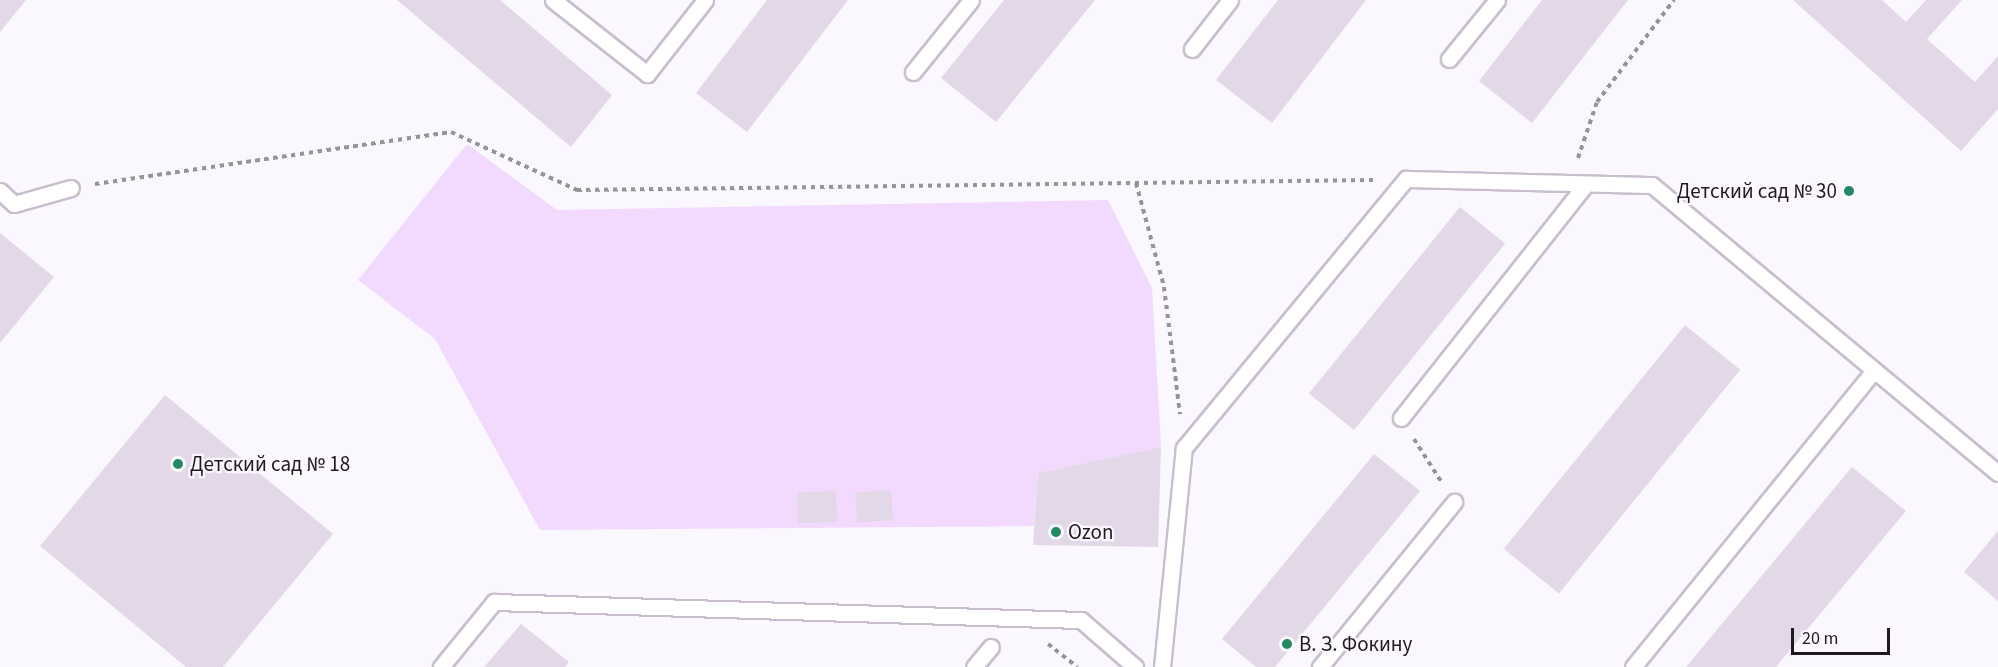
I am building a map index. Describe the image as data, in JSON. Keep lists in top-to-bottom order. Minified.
{"places":["Детский сад № 30","Детский сад № 18","Ozon","В. З. Фокину"],"scale_bar":"20 m"}
